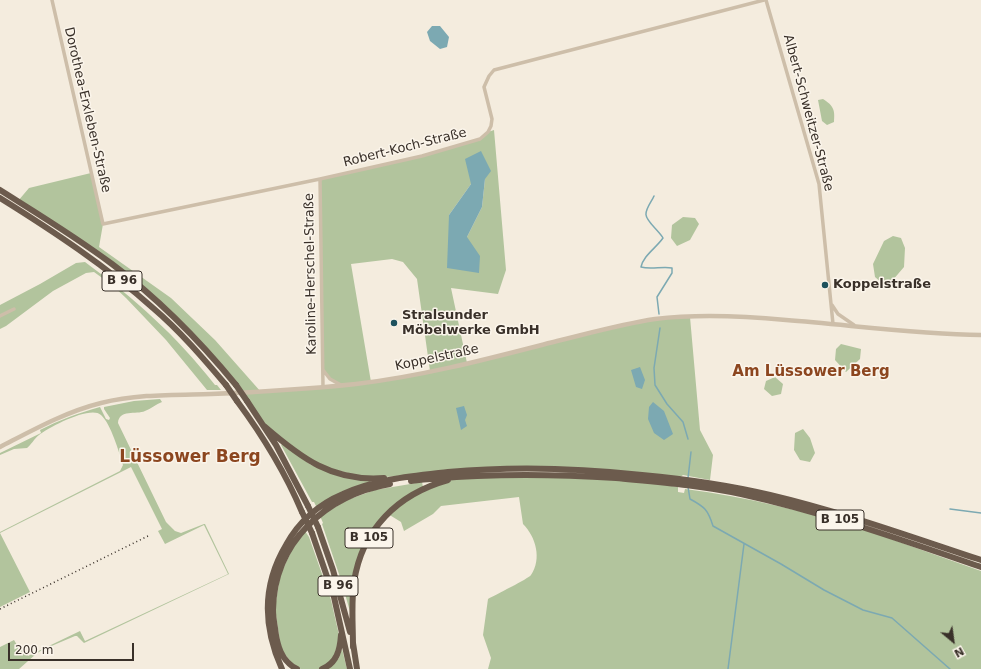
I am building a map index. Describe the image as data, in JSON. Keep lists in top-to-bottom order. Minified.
{"streets":{"highway":["B 96","B 105"],"street":["Dorothea-Erxleben-Straße","Albert-Schweitzer-Straße","Robert-Koch-Straße","Karoline-Herschel-Straße","Koppelstraße"]},"crossings":[["Dorothea-Erxleben-Straße","Robert-Koch-Straße"],["Albert-Schweitzer-Straße","Robert-Koch-Straße"],["Albert-Schweitzer-Straße","Koppelstraße"],["Robert-Koch-Straße","Karoline-Herschel-Straße"],["Karoline-Herschel-Straße","Koppelstraße"],["B 96","B 105"]],"districts":["Am Lüssower Berg","Lüssower Berg"],"places":["Koppelstraße","Stralsunder Möbelwerke GmbH"],"scale_bar":"200 m","north":"bottom right"}
